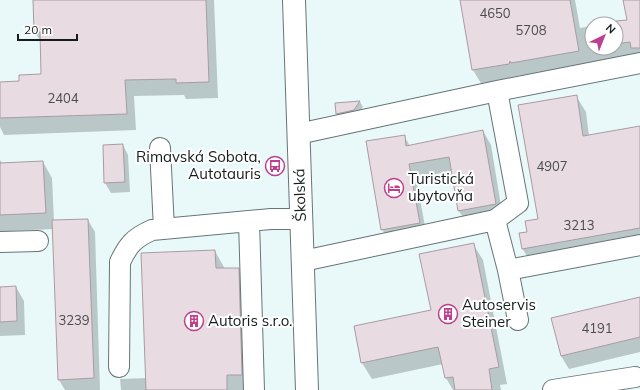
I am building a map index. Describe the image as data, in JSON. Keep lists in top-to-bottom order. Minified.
{"streets":{"main road":["Školská"]},"places":{"bus stop":["Rimavská Sobota, Autotauris"],"hotel":["Turistická ubytovňa"],"building":["Autoservis Steiner","Autoris s.r.o."]},"house_numbers":["4650","5708","2404","4907","3213","3239","4191"],"scale_bar":"20 m","north":"top right"}
